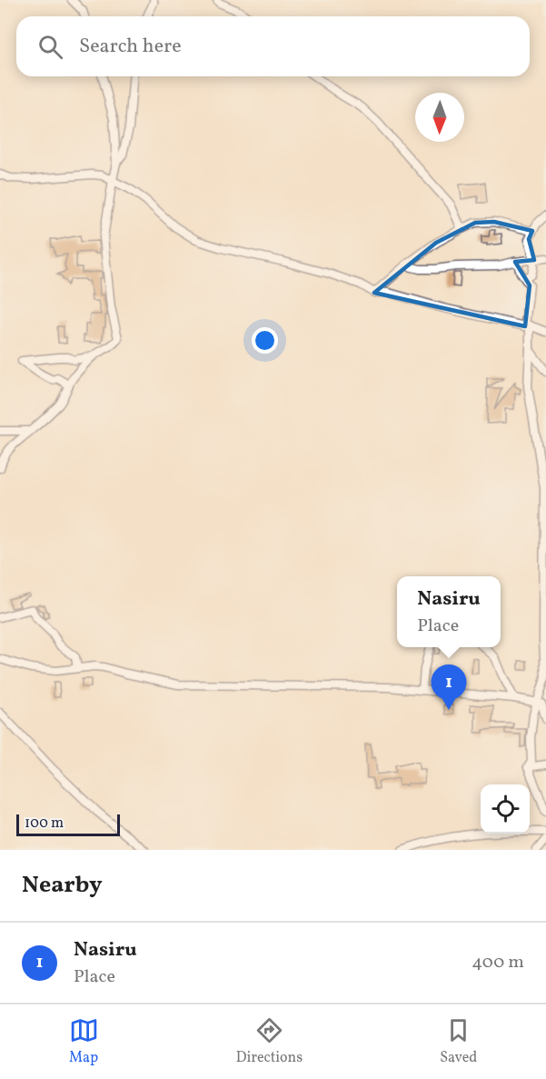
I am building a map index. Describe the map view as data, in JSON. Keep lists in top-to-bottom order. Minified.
{"scale_bar":"100 m","north":"bottom","page":{"search":"Search here","popup":["Nasiru","Place"],"pins":"1","scale":"100 m","heading":"Nearby","list":[{"mark":"1","name":"Nasiru","note":"Place","value":"400 m"}],"nav":["Map","Directions","Saved"]}}
